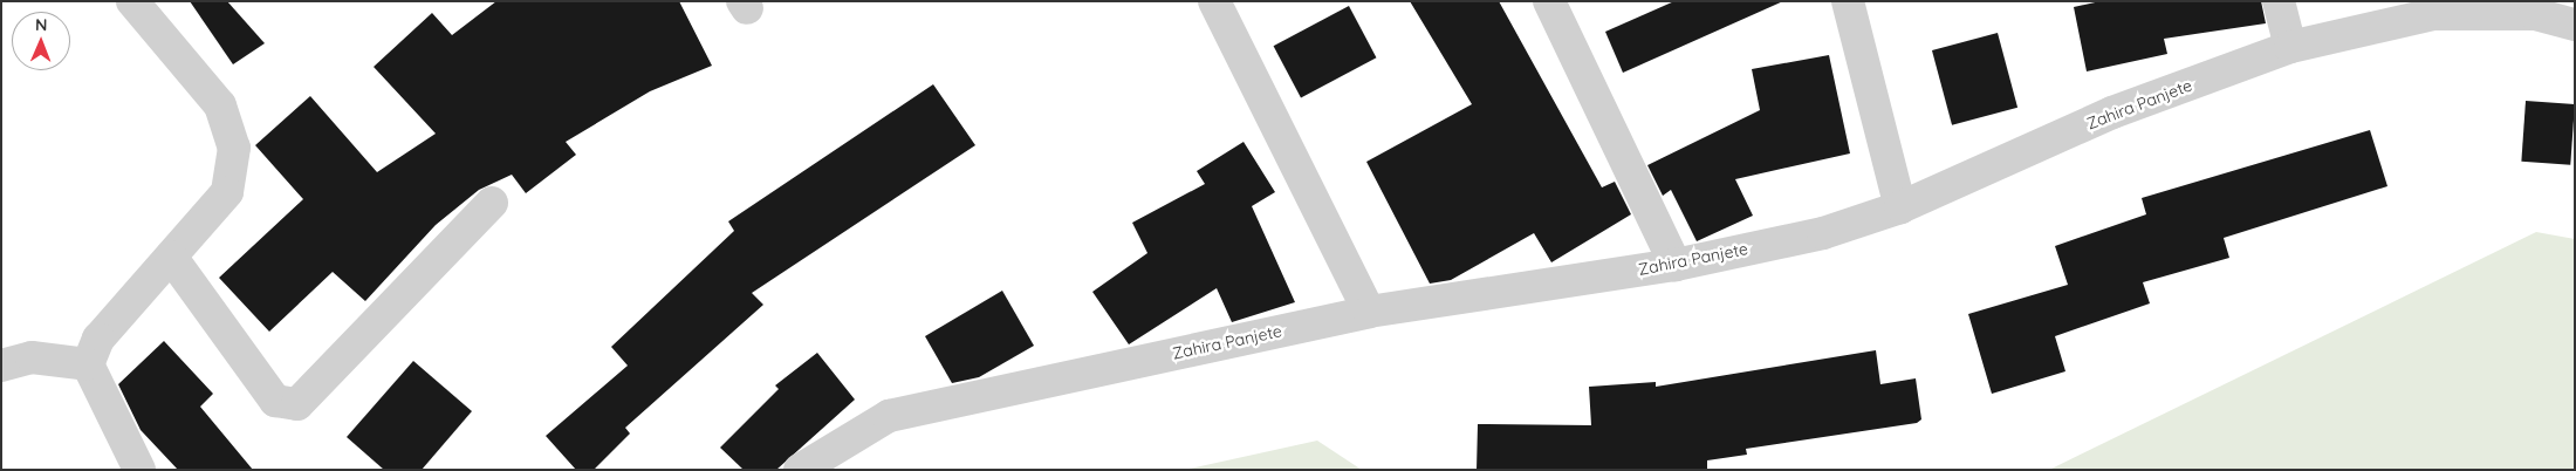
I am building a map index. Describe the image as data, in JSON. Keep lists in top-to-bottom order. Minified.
{"streets":{"street":["Zahira Panjete"]},"north":"top"}
